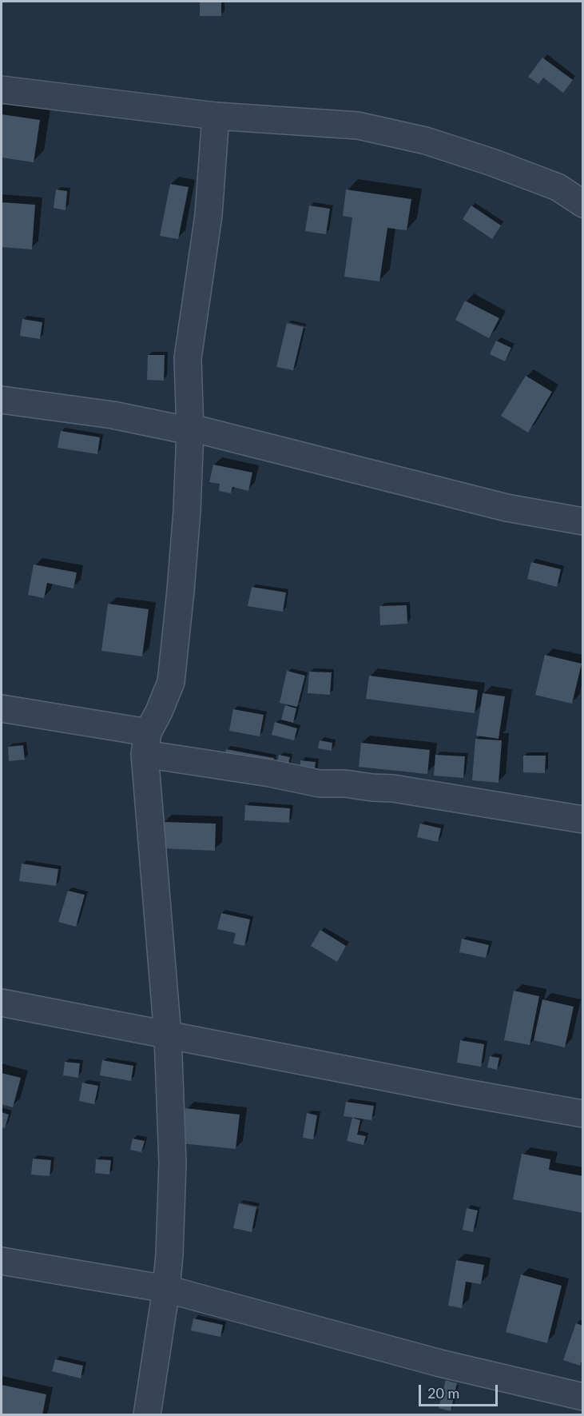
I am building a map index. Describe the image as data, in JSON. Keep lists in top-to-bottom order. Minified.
{"scale_bar":"20 m"}
